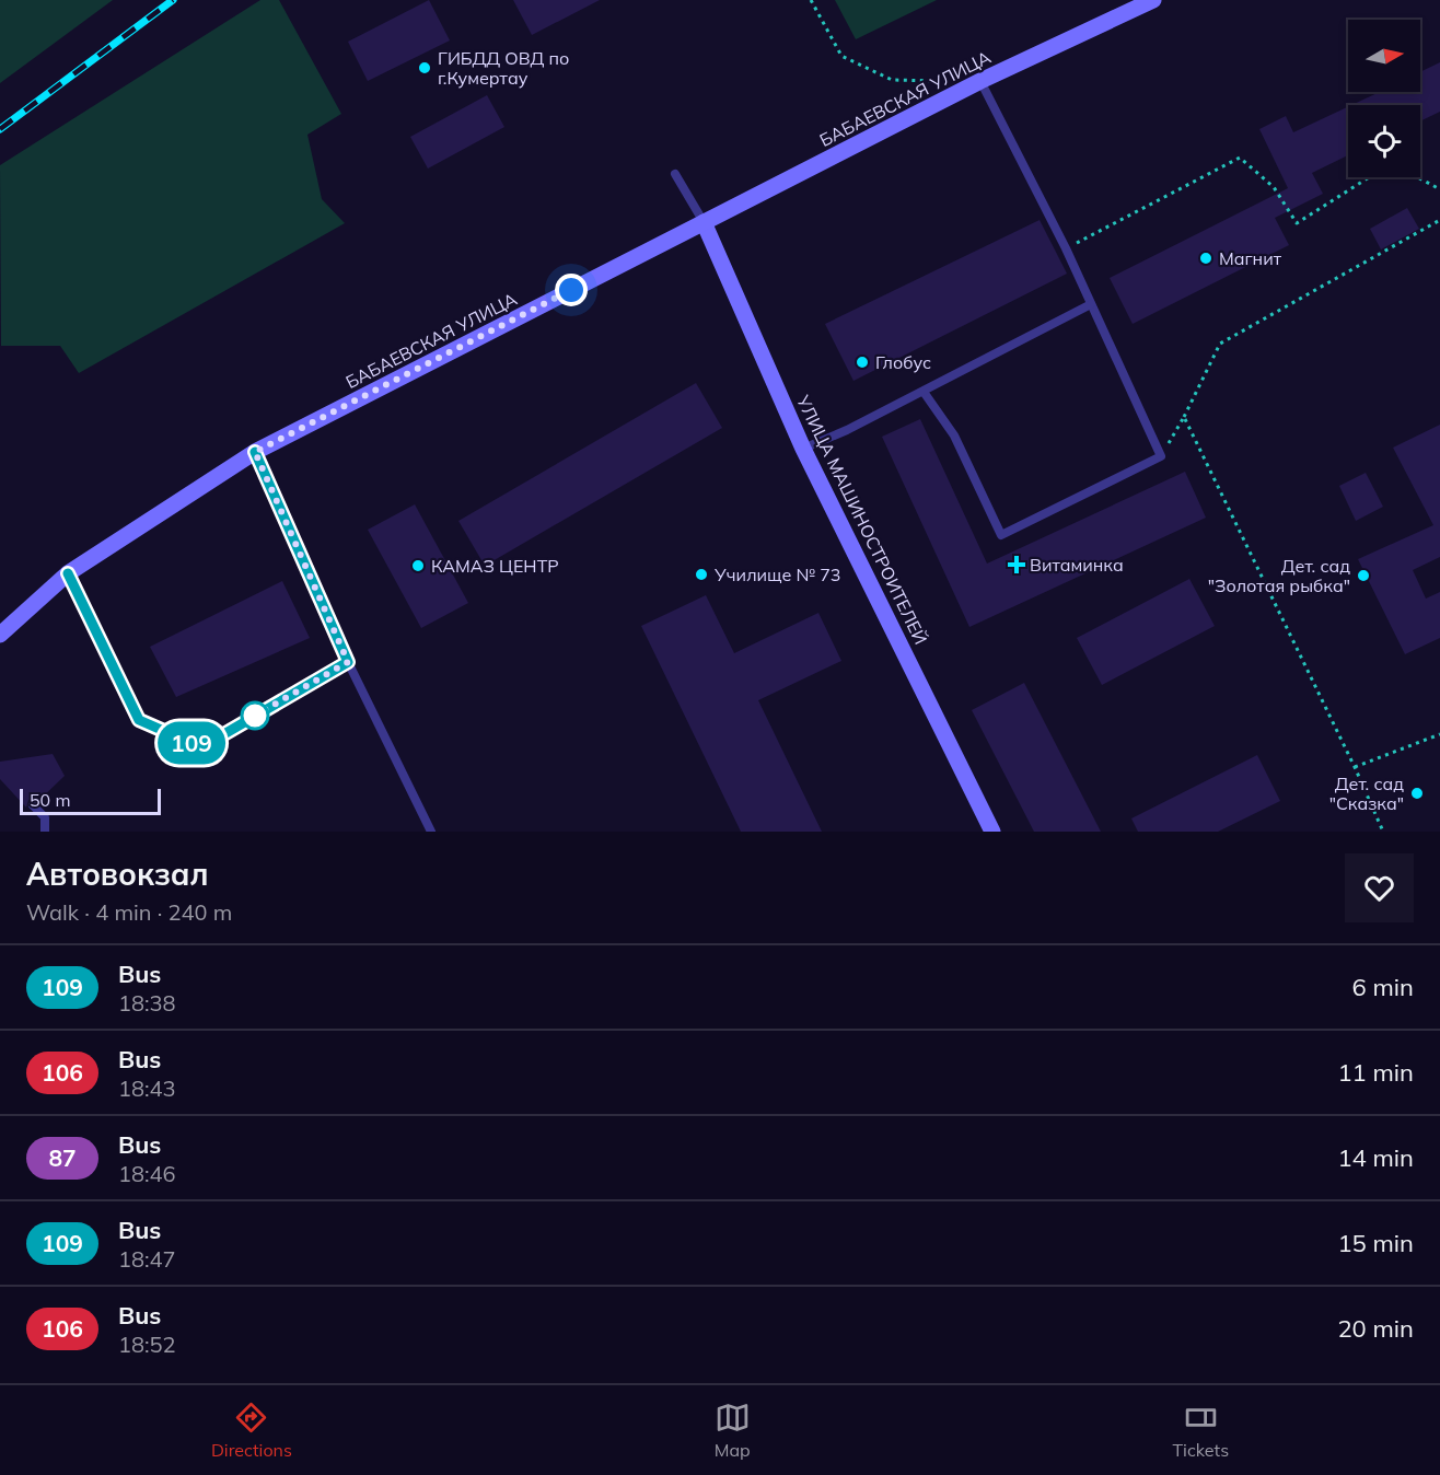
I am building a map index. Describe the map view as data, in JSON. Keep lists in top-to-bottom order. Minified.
{"streets":{"main road":["БАБАЕВСКАЯ УЛИЦА","УЛИЦА МАШИНОСТРОИТЕЛЕЙ"]},"crossings":[["БАБАЕВСКАЯ УЛИЦА","УЛИЦА МАШИНОСТРОИТЕЛЕЙ"]],"places":{"other":["ГИБДД ОВД по г.Кумертау","Магнит","Глобус","КАМАЗ ЦЕНТР","Училище № 73","Дет. сад \"Золотая рыбка\"","Дет. сад \"Сказка\""],"health":["Витаминка"]},"lines":["bus line 109"],"scale_bar":"50 m","north":"right","page":{"on_map":"109","scale":"50 m","heading":["Автовокзал","Walk · 4 min · 240 m"],"list":[{"mark":"109","name":"Bus","note":"18:38","value":"6 min"},{"mark":"106","name":"Bus","note":"18:43","value":"11 min"},{"mark":"87","name":"Bus","note":"18:46","value":"14 min"},{"mark":"109","name":"Bus","note":"18:47","value":"15 min"},{"mark":"106","name":"Bus","note":"18:52","value":"20 min"}],"tabs":["Directions","Map","Tickets"]}}
